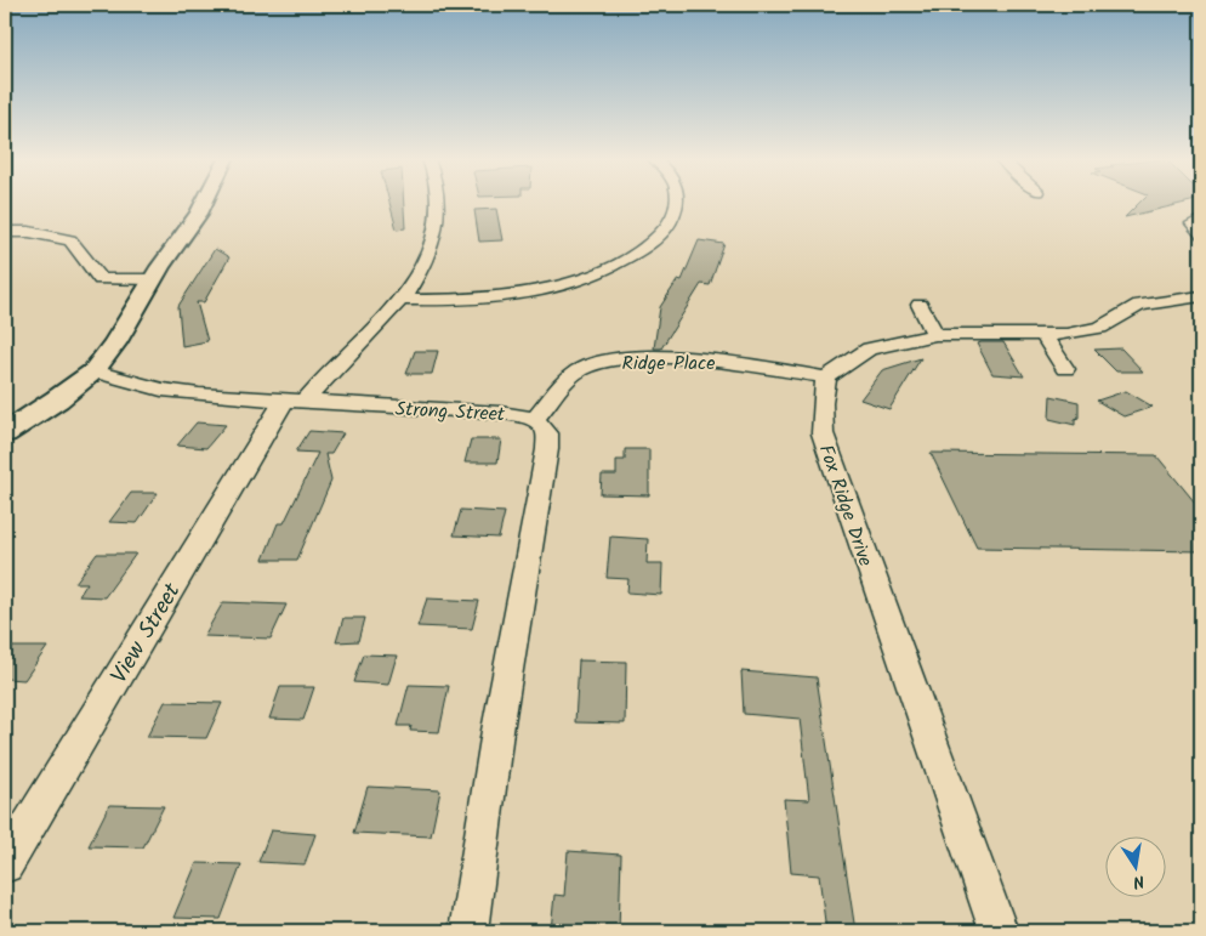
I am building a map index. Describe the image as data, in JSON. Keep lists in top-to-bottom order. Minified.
{"streets":{"street":["Ridge Place","Strong Street","Fox Ridge Drive","View Street"]},"crossings":[["Ridge Place","Strong Street"],["Ridge Place","Fox Ridge Drive"],["Strong Street","View Street"]],"north":"bottom"}
